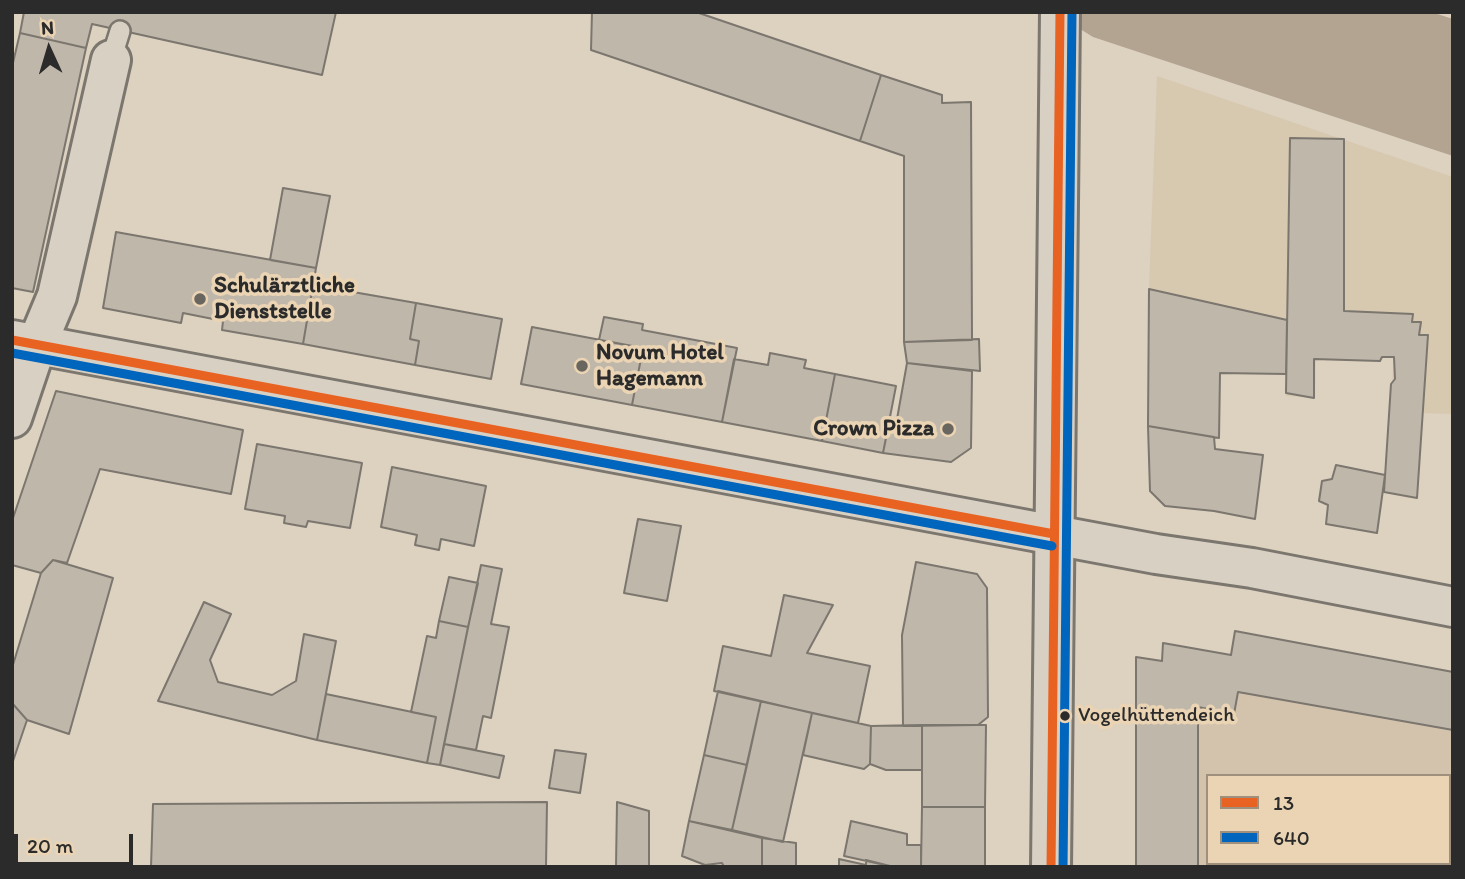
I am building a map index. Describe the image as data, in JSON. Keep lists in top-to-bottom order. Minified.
{"places":["Schulärztliche Dienststelle","Novum Hotel Hagemann","Crown Pizza","Vogelhüttendeich"],"lines":["transit line 13","transit line 640"],"legend":["13","640"],"scale_bar":"20 m","north":"top"}
